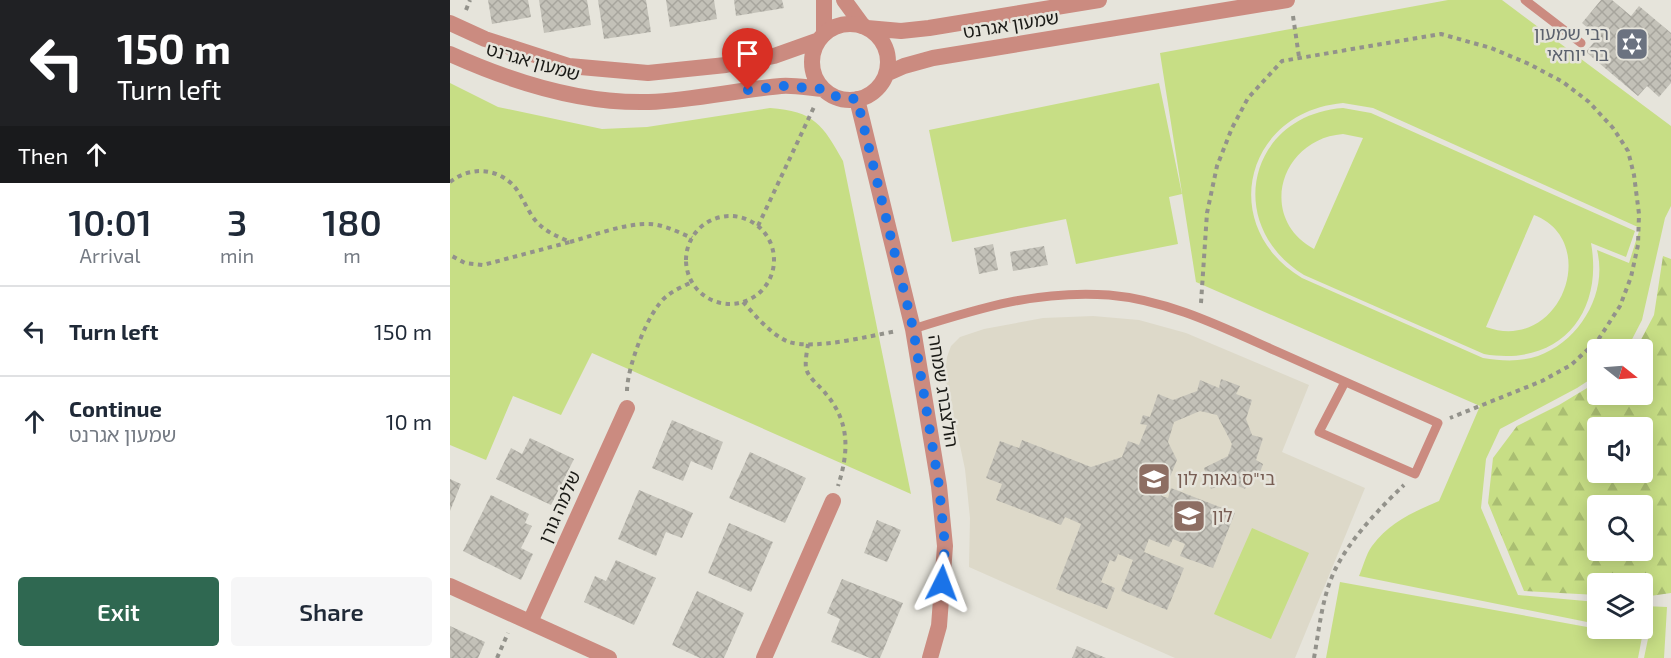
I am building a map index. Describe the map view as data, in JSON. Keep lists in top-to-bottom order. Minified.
{"streets":{"street":["שמעון אגרנט","הולצברג שמחה","שלמה גורן"]},"crossings":[["שמעון אגרנט","הולצברג שמחה"]],"places":{"synagogue":["רבי שמעון בר יוחאי"],"school or university":["בי\"ס נאות לון","לון"]},"north":"right","page":{"turn":["150 m","Turn left"],"then":"Then","eta":["10:01","Arrival","3","min","180","m"],"list":[{"name":"Turn left","value":"150 m"},{"name":"Continue","note":"שמעון אגרנט","value":"10 m"}],"buttons":["Exit","Share"]}}
